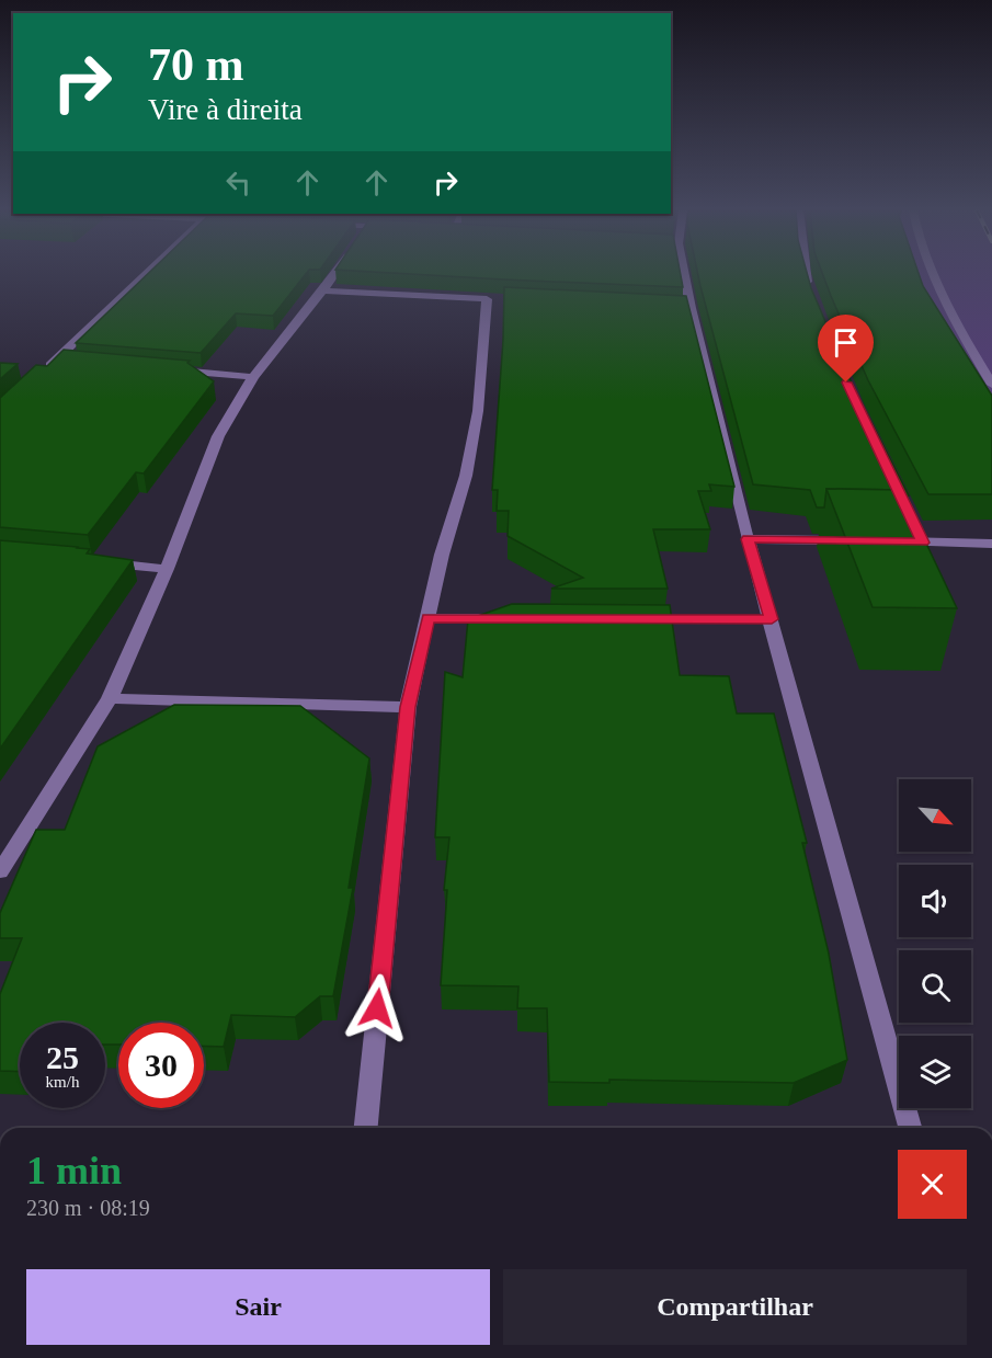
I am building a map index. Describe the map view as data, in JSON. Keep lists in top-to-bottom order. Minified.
{"north":"bottom right","page":{"turn":["70 m","Vire à direita"],"speed":"25 km/h","limit":"30","heading":["1 min","230 m · 08:19"],"buttons":["Sair","Compartilhar"]}}
